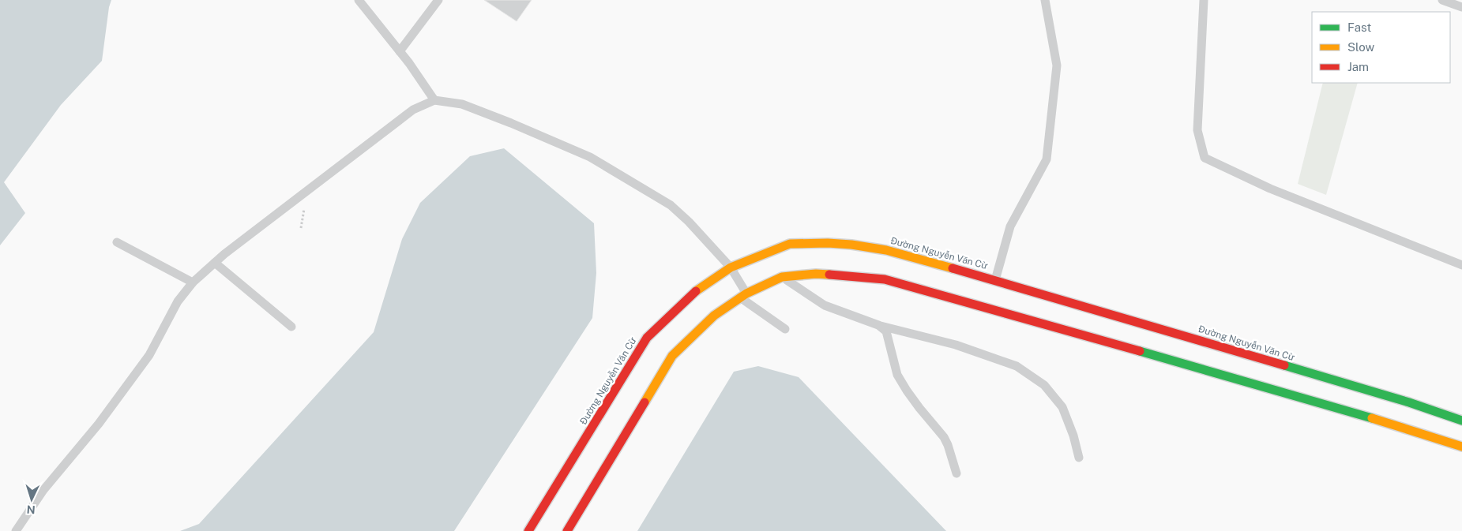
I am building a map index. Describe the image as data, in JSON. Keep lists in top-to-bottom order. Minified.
{"streets":{"main road":["Đường Nguyễn Văn Cừ"]},"legend":["Fast","Slow","Jam"],"north":"bottom"}
